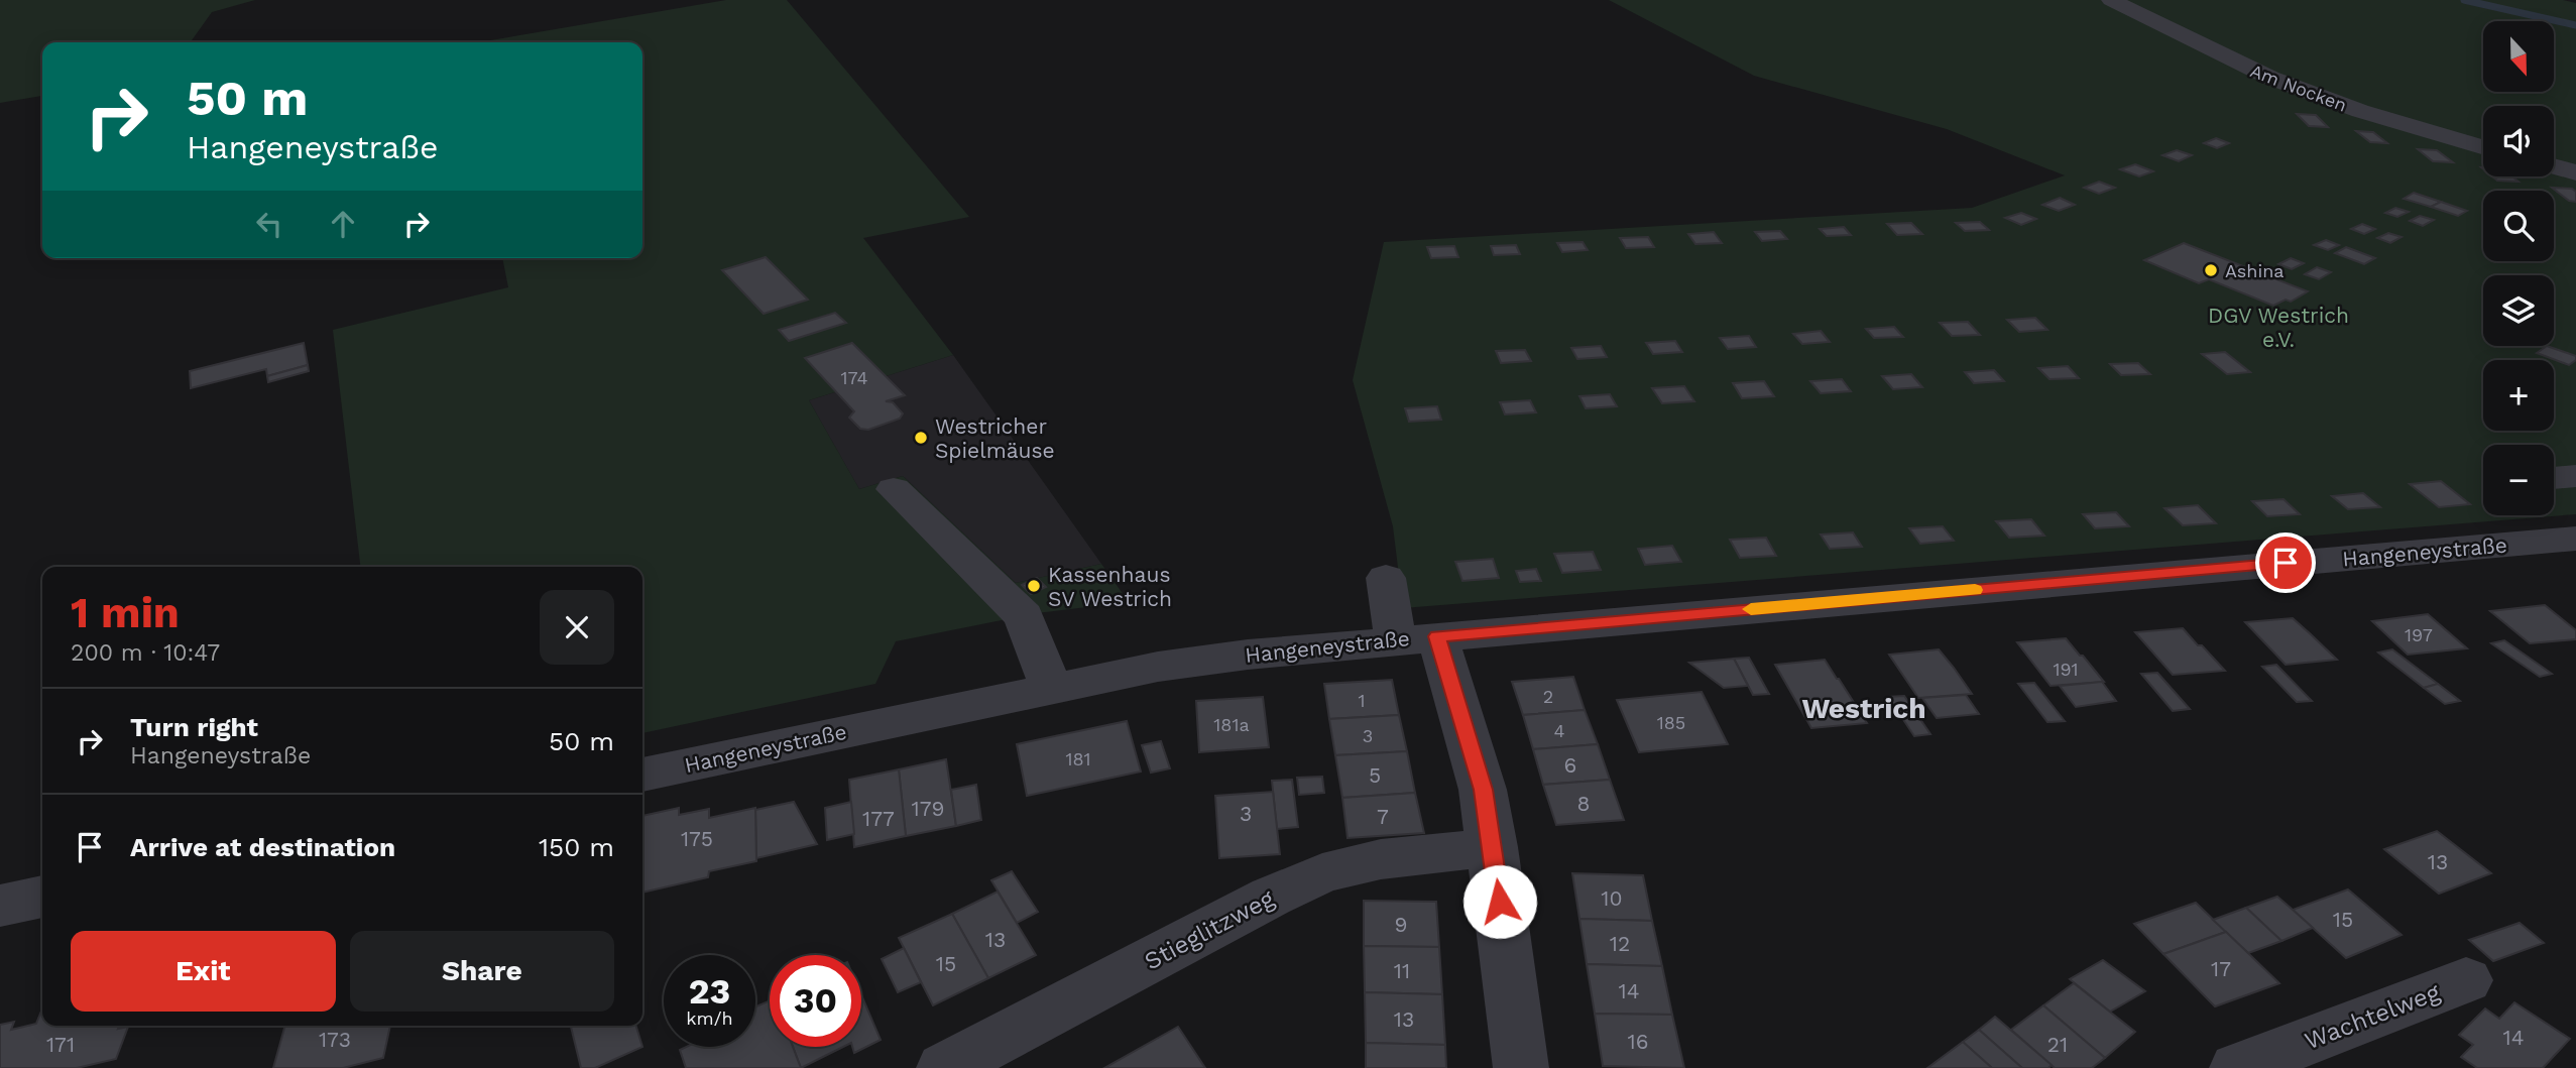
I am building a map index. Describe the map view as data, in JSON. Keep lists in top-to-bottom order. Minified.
{"streets":{"street":["Am Nocken","Hangeneystraße","Stieglitzweg","Wachtelweg"]},"districts":["Westrich"],"parks":["DGV Westrich e.V."],"places":["Ashina","Westricher Spielmäuse","Kassenhaus SV Westrich"],"house_numbers":["174","197","191","2","1","185","181a","4","3","181","6","5","8","179","3","7","177","175","13","10","15","9","13","12","15","17","11","14","13","14","173","16","171","21"],"north":"bottom","page":{"map_buttons":["+","−"],"turn":["50 m","Hangeneystraße"],"heading":["1 min","200 m · 10:47"],"list":[{"name":"Turn right","note":"Hangeneystraße","value":"50 m"},{"name":"Arrive at destination","value":"150 m"}],"buttons":["Exit","Share"],"speed":"23 km/h","limit":"30"}}
